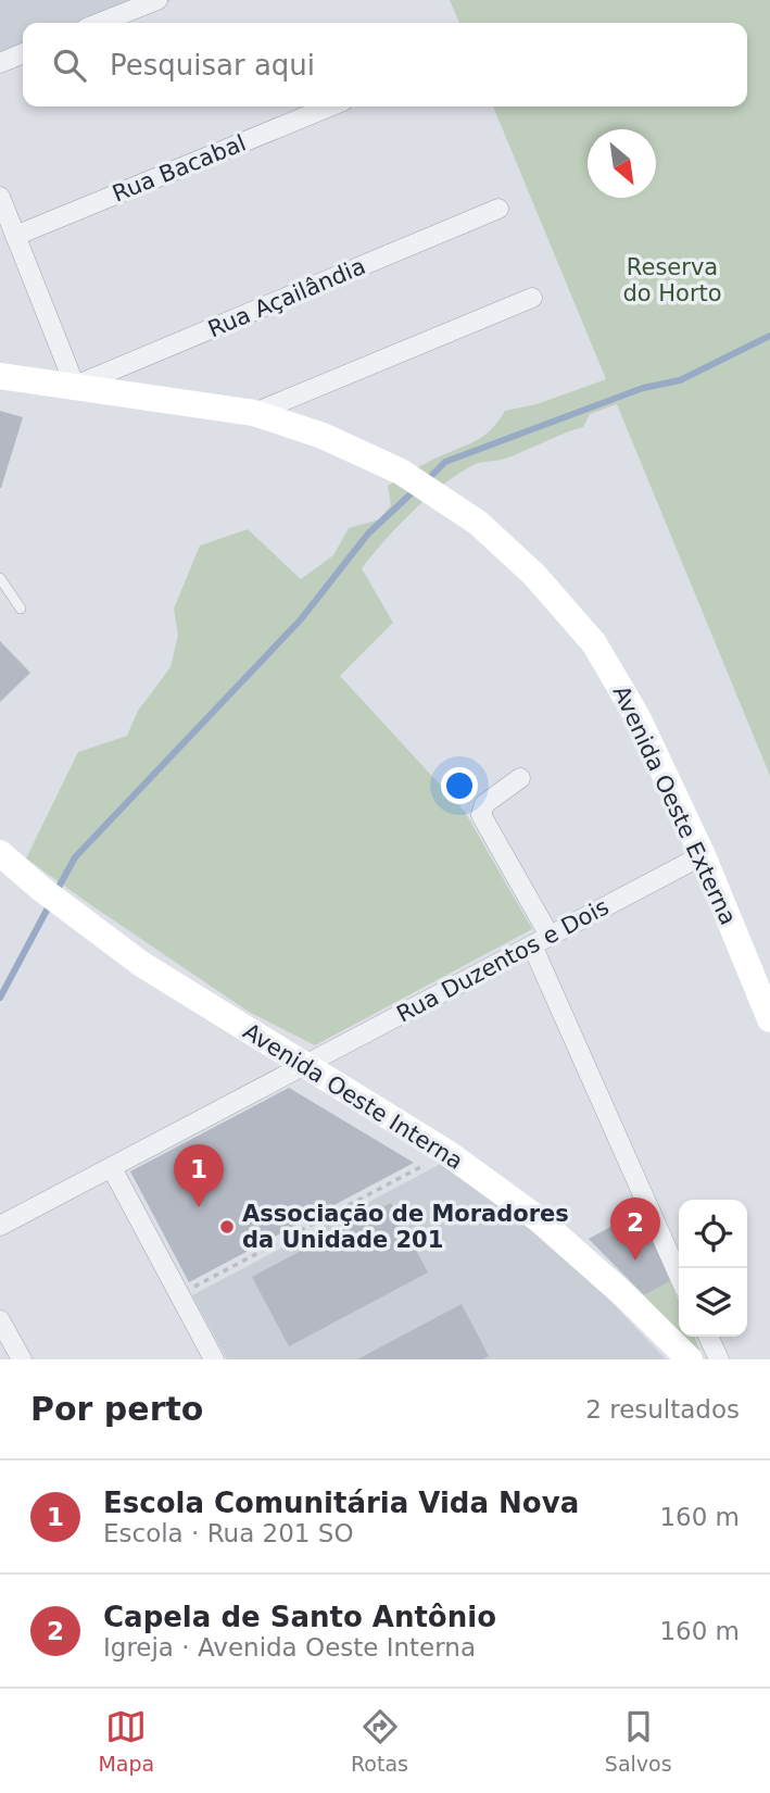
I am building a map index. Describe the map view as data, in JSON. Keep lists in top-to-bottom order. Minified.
{"streets":{"street":["Rua Bacabal","Rua Açailândia","Avenida Oeste Externa","Rua Duzentos e Dois","Avenida Oeste Interna"]},"crossings":[["Rua Açailândia","Avenida Oeste Externa"],["Avenida Oeste Externa","Rua Duzentos e Dois"],["Rua Duzentos e Dois","Avenida Oeste Interna"]],"parks":["Reserva do Horto"],"places":["Associação de Moradores da Unidade 201"],"north":"bottom right","page":{"search":"Pesquisar aqui","pins":["1","2"],"heading":["Por perto","2 resultados"],"list":[{"mark":"1","name":"Escola Comunitária Vida Nova","note":"Escola · Rua 201 SO","value":"160 m"},{"mark":"2","name":"Capela de Santo Antônio","note":"Igreja · Avenida Oeste Interna","value":"160 m"}],"nav":["Mapa","Rotas","Salvos"]}}
